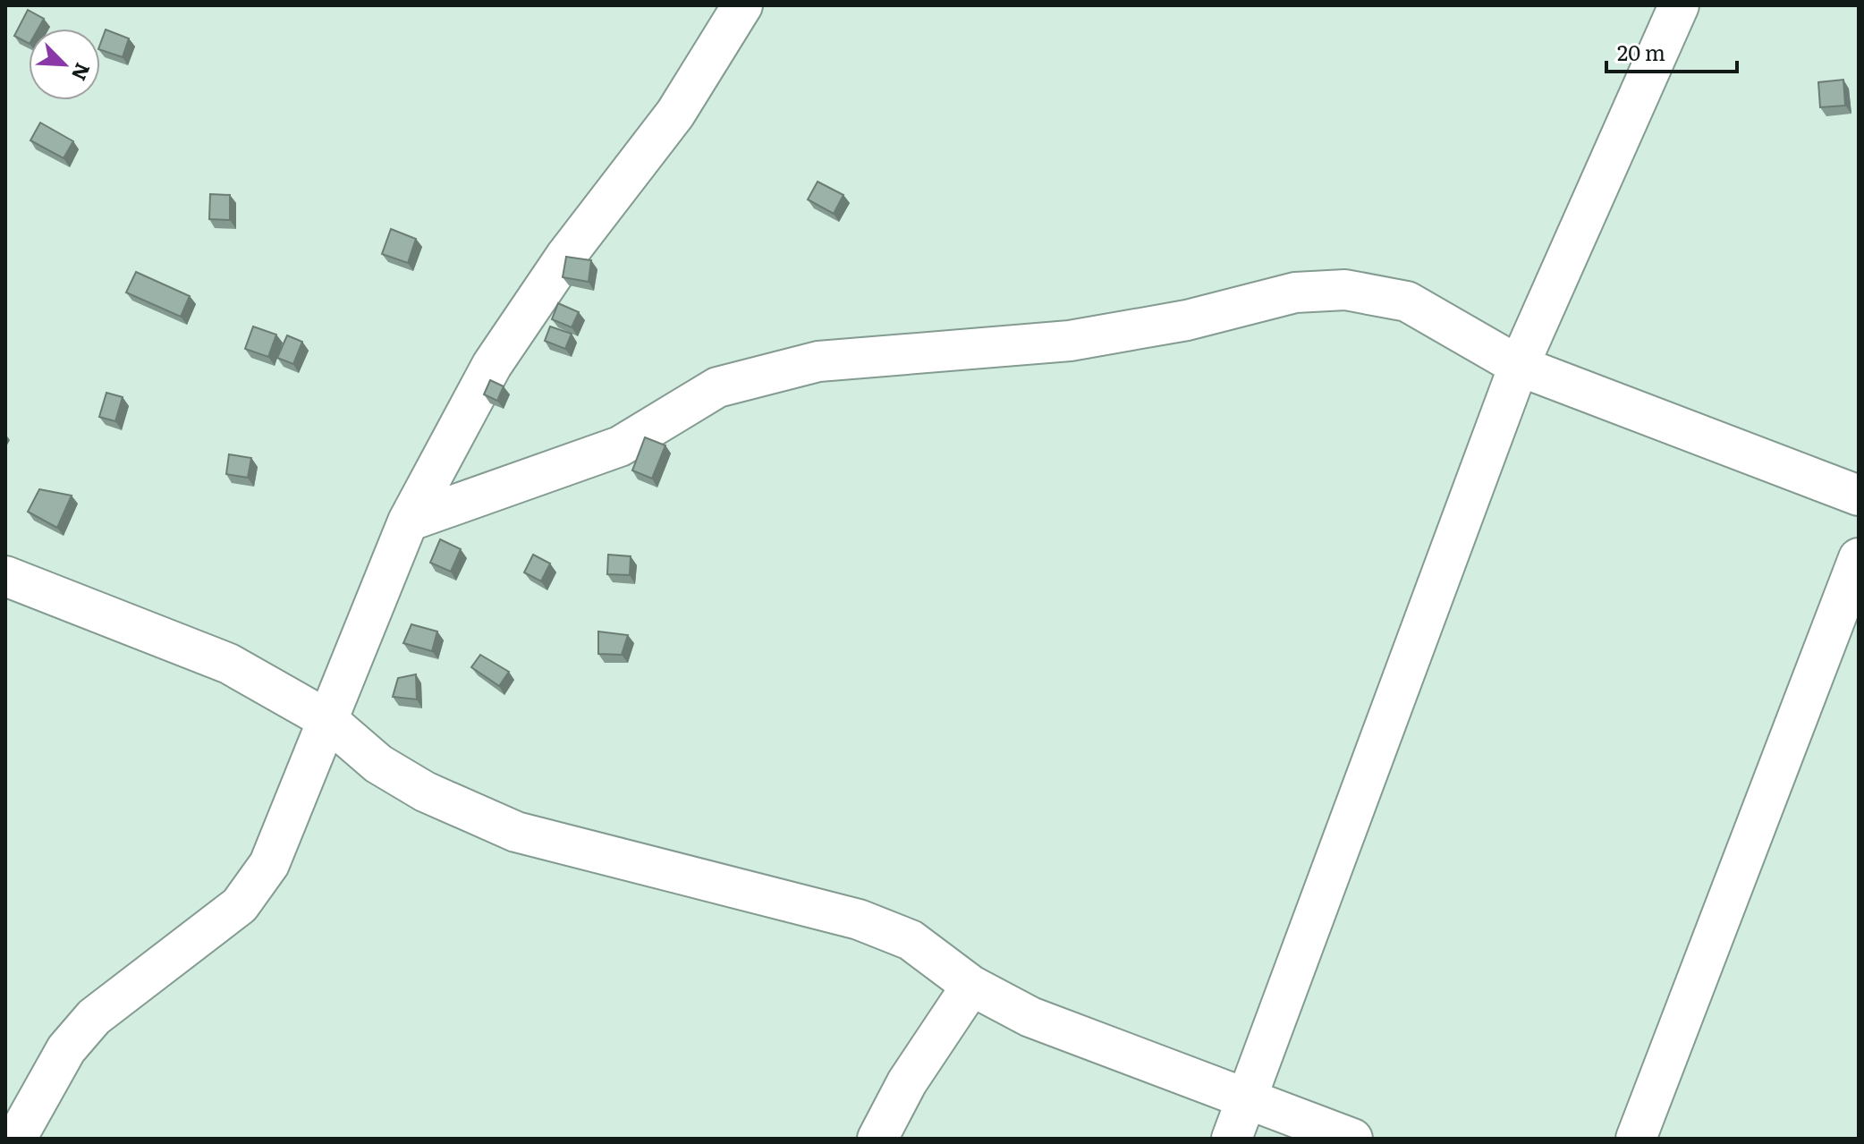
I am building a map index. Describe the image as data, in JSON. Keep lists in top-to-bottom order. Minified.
{"scale_bar":"20 m","north":"bottom right"}
